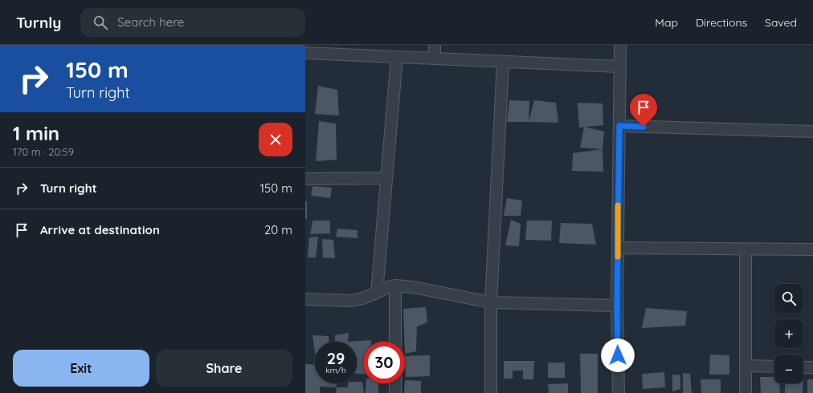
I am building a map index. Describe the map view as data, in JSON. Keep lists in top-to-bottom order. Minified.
{"page":{"header":"Turnly","search":"Search here","nav":["Map","Directions","Saved"],"turn":["150 m","Turn right"],"heading":["1 min","170 m · 20:59"],"list":[{"name":"Turn right","value":"150 m"},{"name":"Arrive at destination","value":"20 m"}],"map_buttons":["+","−"],"speed":"29 km/h","limit":"30","buttons":["Exit","Share"]}}
